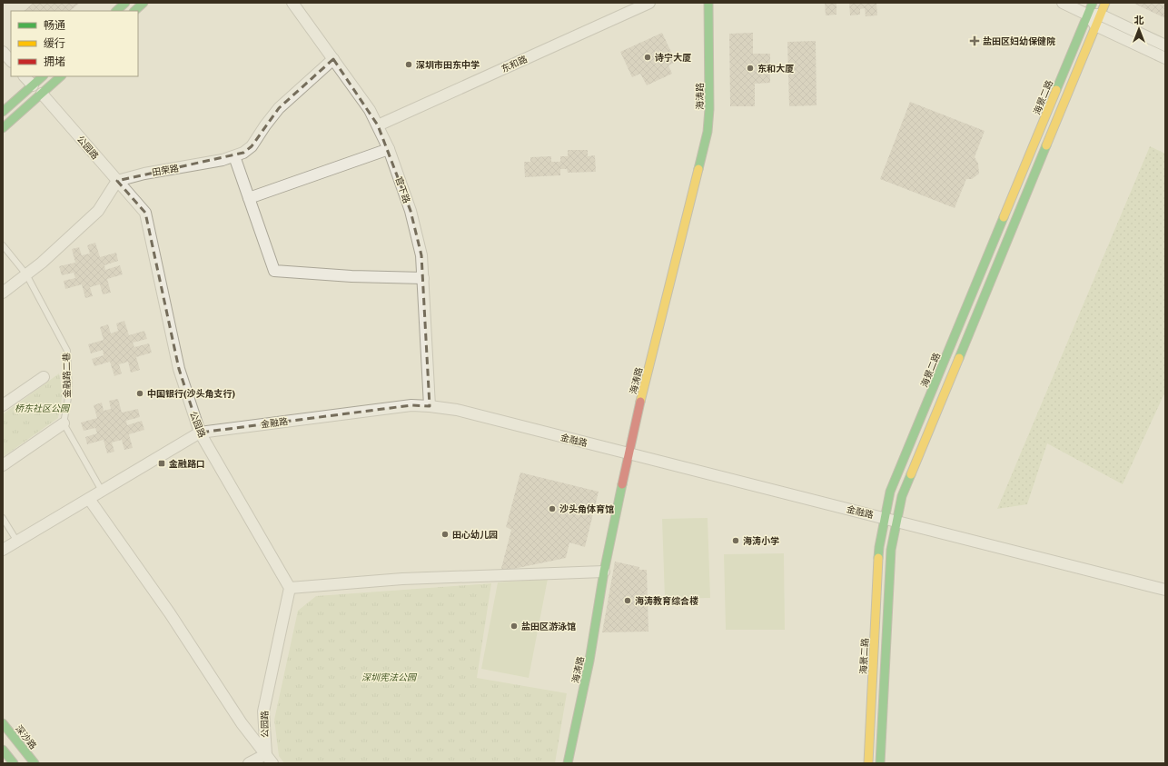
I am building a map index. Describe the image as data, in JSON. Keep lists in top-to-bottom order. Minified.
{"streets":{"street":["东和路","海涛路","海景二路","公园路","田荣路","官下路","金融路","深沙路"],"lane":["金融路二巷"]},"crossings":[["东和路","官下路"],["海涛路","金融路"],["海景二路","金融路"],["公园路","田荣路"],["公园路","金融路"],["田荣路","官下路"],["官下路","金融路"]],"parks":["桥东社区公园","深圳宪法公园"],"places":{"health":["盐田区妇幼保健院"],"other":["诗宁大厦","深圳市田东中学","东和大厦","中国银行(沙头角支行)","沙头角体育馆","田心幼儿园","海涛小学","海涛教育综合楼","盐田区游泳馆"],"transit":["金融路口"]},"legend":["畅通","缓行","拥堵"],"north":"top"}
